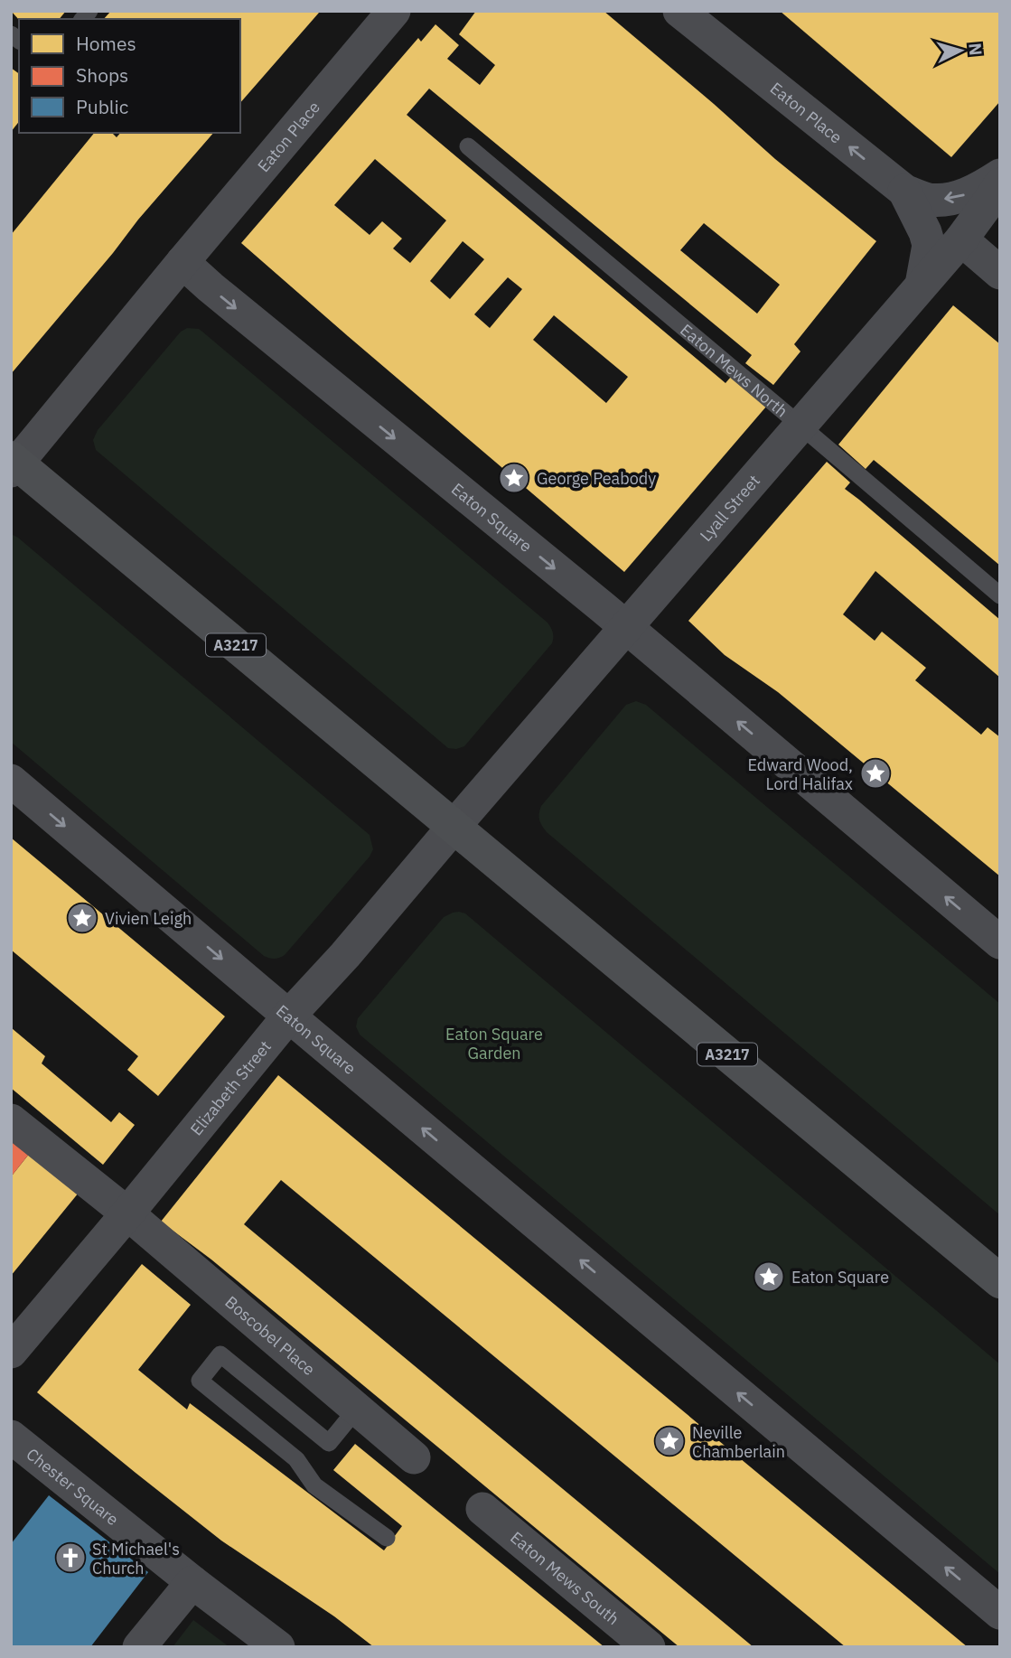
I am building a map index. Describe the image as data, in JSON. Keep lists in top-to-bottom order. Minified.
{"streets":{"main road":["A3217"],"street":["Eaton Place","Lyall Street","Eaton Square","Elizabeth Street","Boscobel Place","Chester Square","Eaton Mews South"],"lane":["Eaton Mews North"]},"crossings":[["Eaton Place","Eaton Square"],["Eaton Mews North","Lyall Street"],["Lyall Street","Eaton Square"],["Lyall Street","A3217"],["Lyall Street","Elizabeth Street"],["Eaton Square","Elizabeth Street"],["A3217","Elizabeth Street"],["Elizabeth Street","Boscobel Place"]],"one_way":["Eaton Place"],"parks":["Eaton Square Garden"],"places":{"place":["George Peabody","Edward Wood, Lord Halifax","Vivien Leigh","Eaton Square","Neville Chamberlain"],"church":["St Michael's Church"]},"legend":["Homes","Shops","Public"],"north":"right"}
